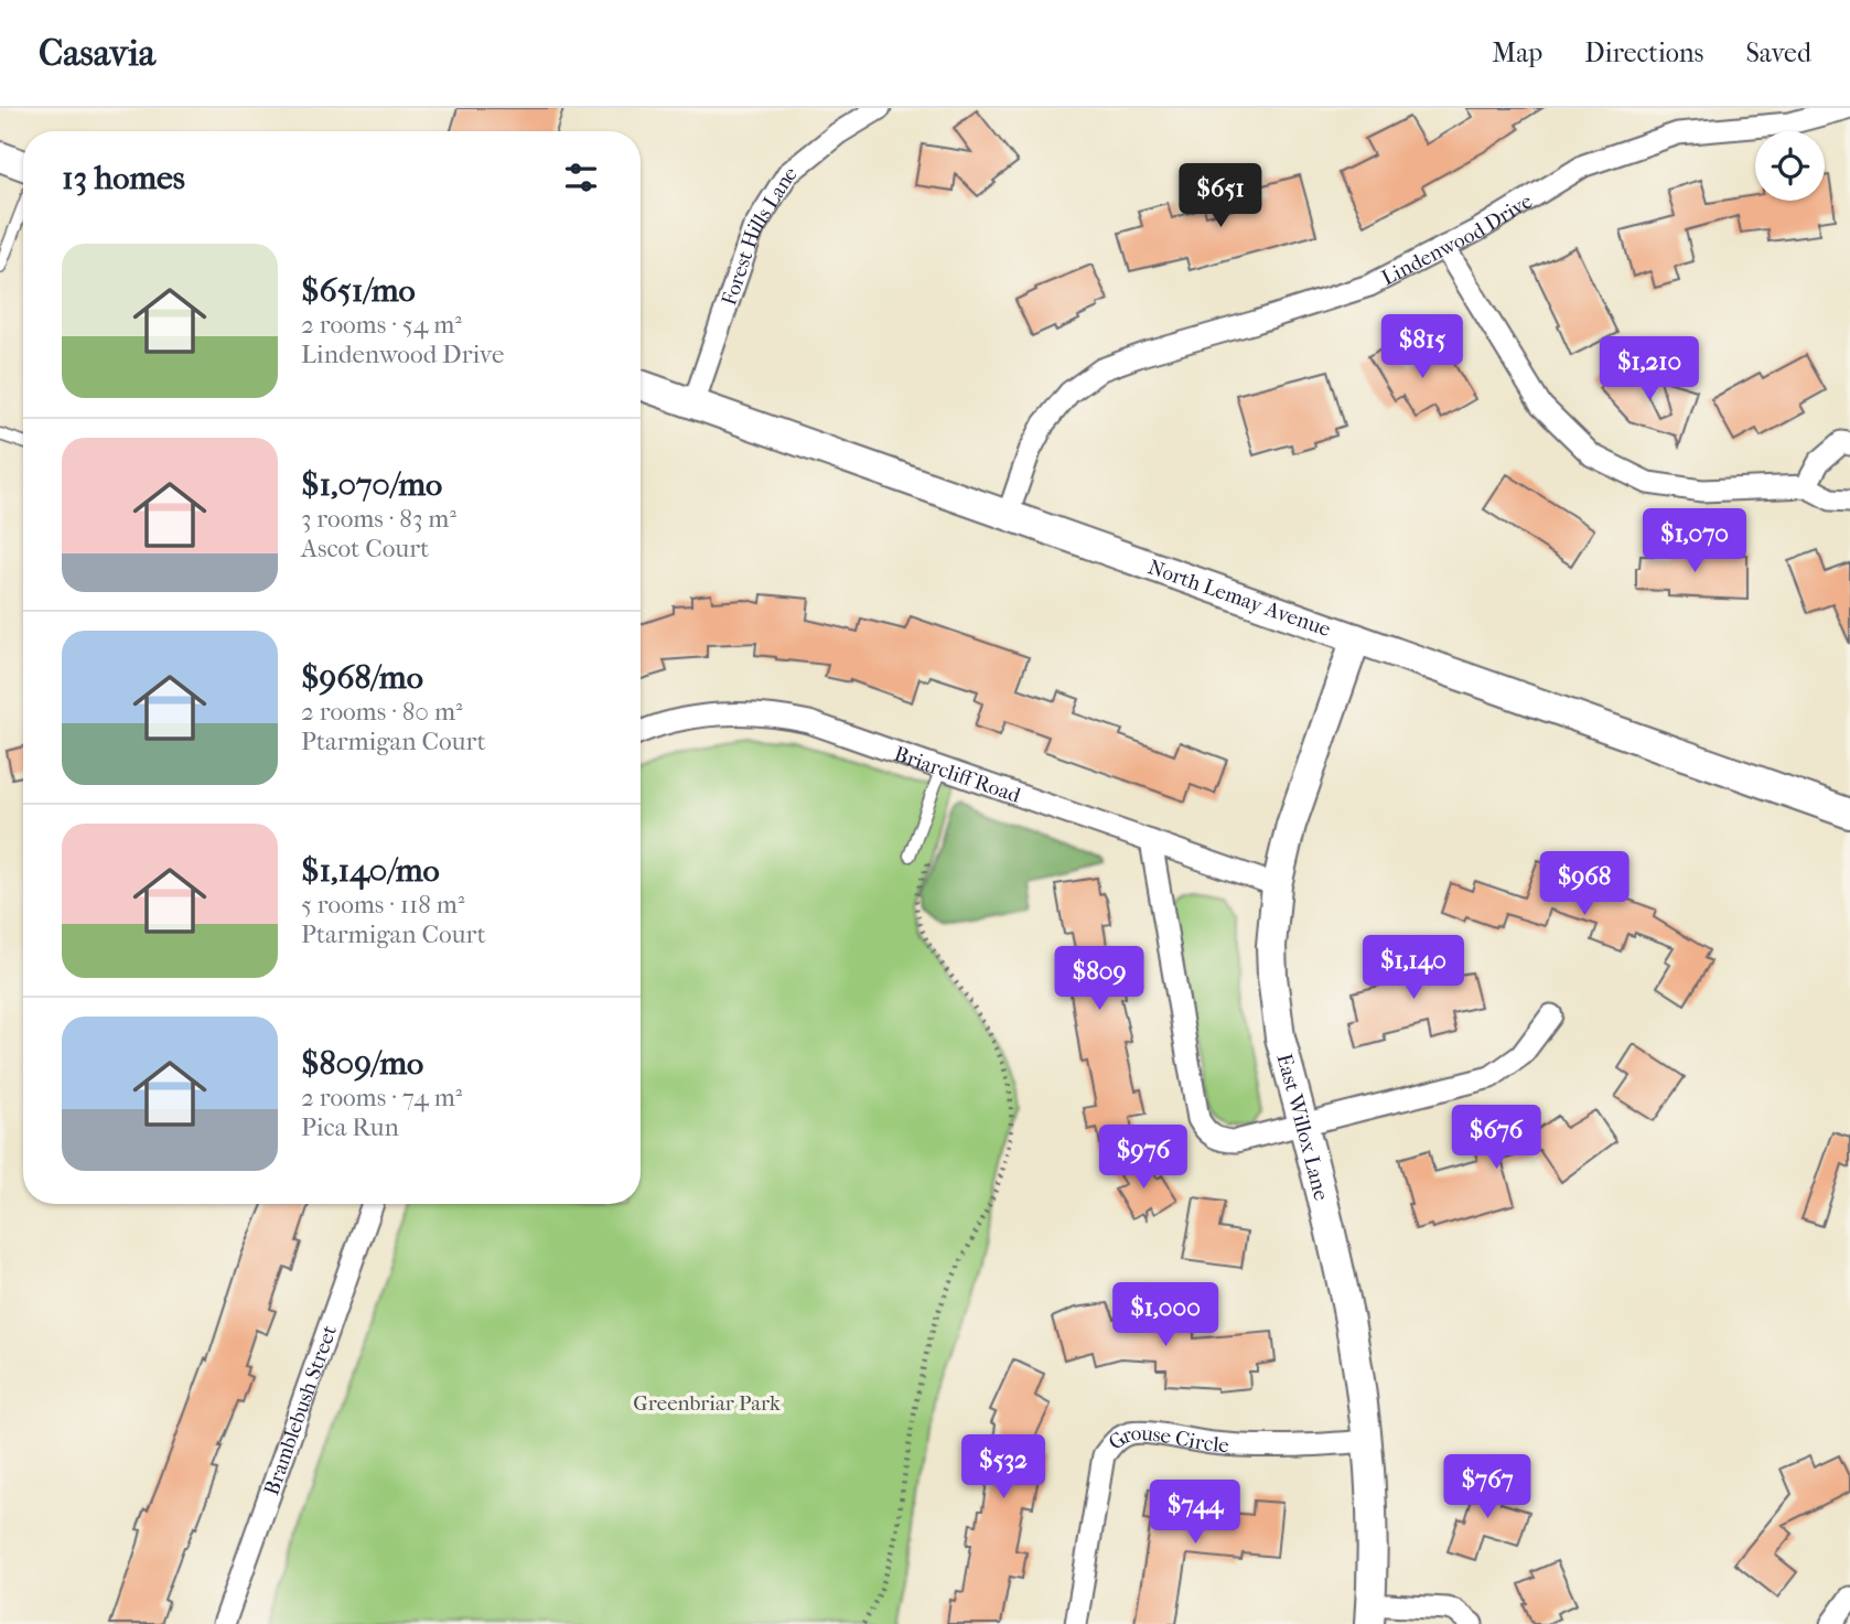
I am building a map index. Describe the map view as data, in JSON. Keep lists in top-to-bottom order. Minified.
{"streets":{"main road":["North Lemay Avenue","East Willox Lane"],"street":["Forest Hills Lane","Lindenwood Drive","Briarcliff Road","Bramblebush Street","Grouse Circle"]},"crossings":[["Forest Hills Lane","North Lemay Avenue"],["Lindenwood Drive","North Lemay Avenue"],["North Lemay Avenue","East Willox Lane"],["Briarcliff Road","East Willox Lane"],["East Willox Lane","Grouse Circle"]],"parks":["Greenbriar Park"],"page":{"header":"Casavia","nav":["Map","Directions","Saved"],"heading":"13 homes","price":["$651","$815","$1,210","$1,070","$968","$1,140","$809","$676","$976","$1,000","$532","$767","$744"],"list":[{"name":"$651/mo","note":"2 rooms · 54 m² · Lindenwood Drive"},{"name":"$1,070/mo","note":"3 rooms · 83 m² · Ascot Court"},{"name":"$968/mo","note":"2 rooms · 80 m² · Ptarmigan Court"},{"name":"$1,140/mo","note":"5 rooms · 118 m² · Ptarmigan Court"},{"name":"$809/mo","note":"2 rooms · 74 m² · Pica Run"}]}}
